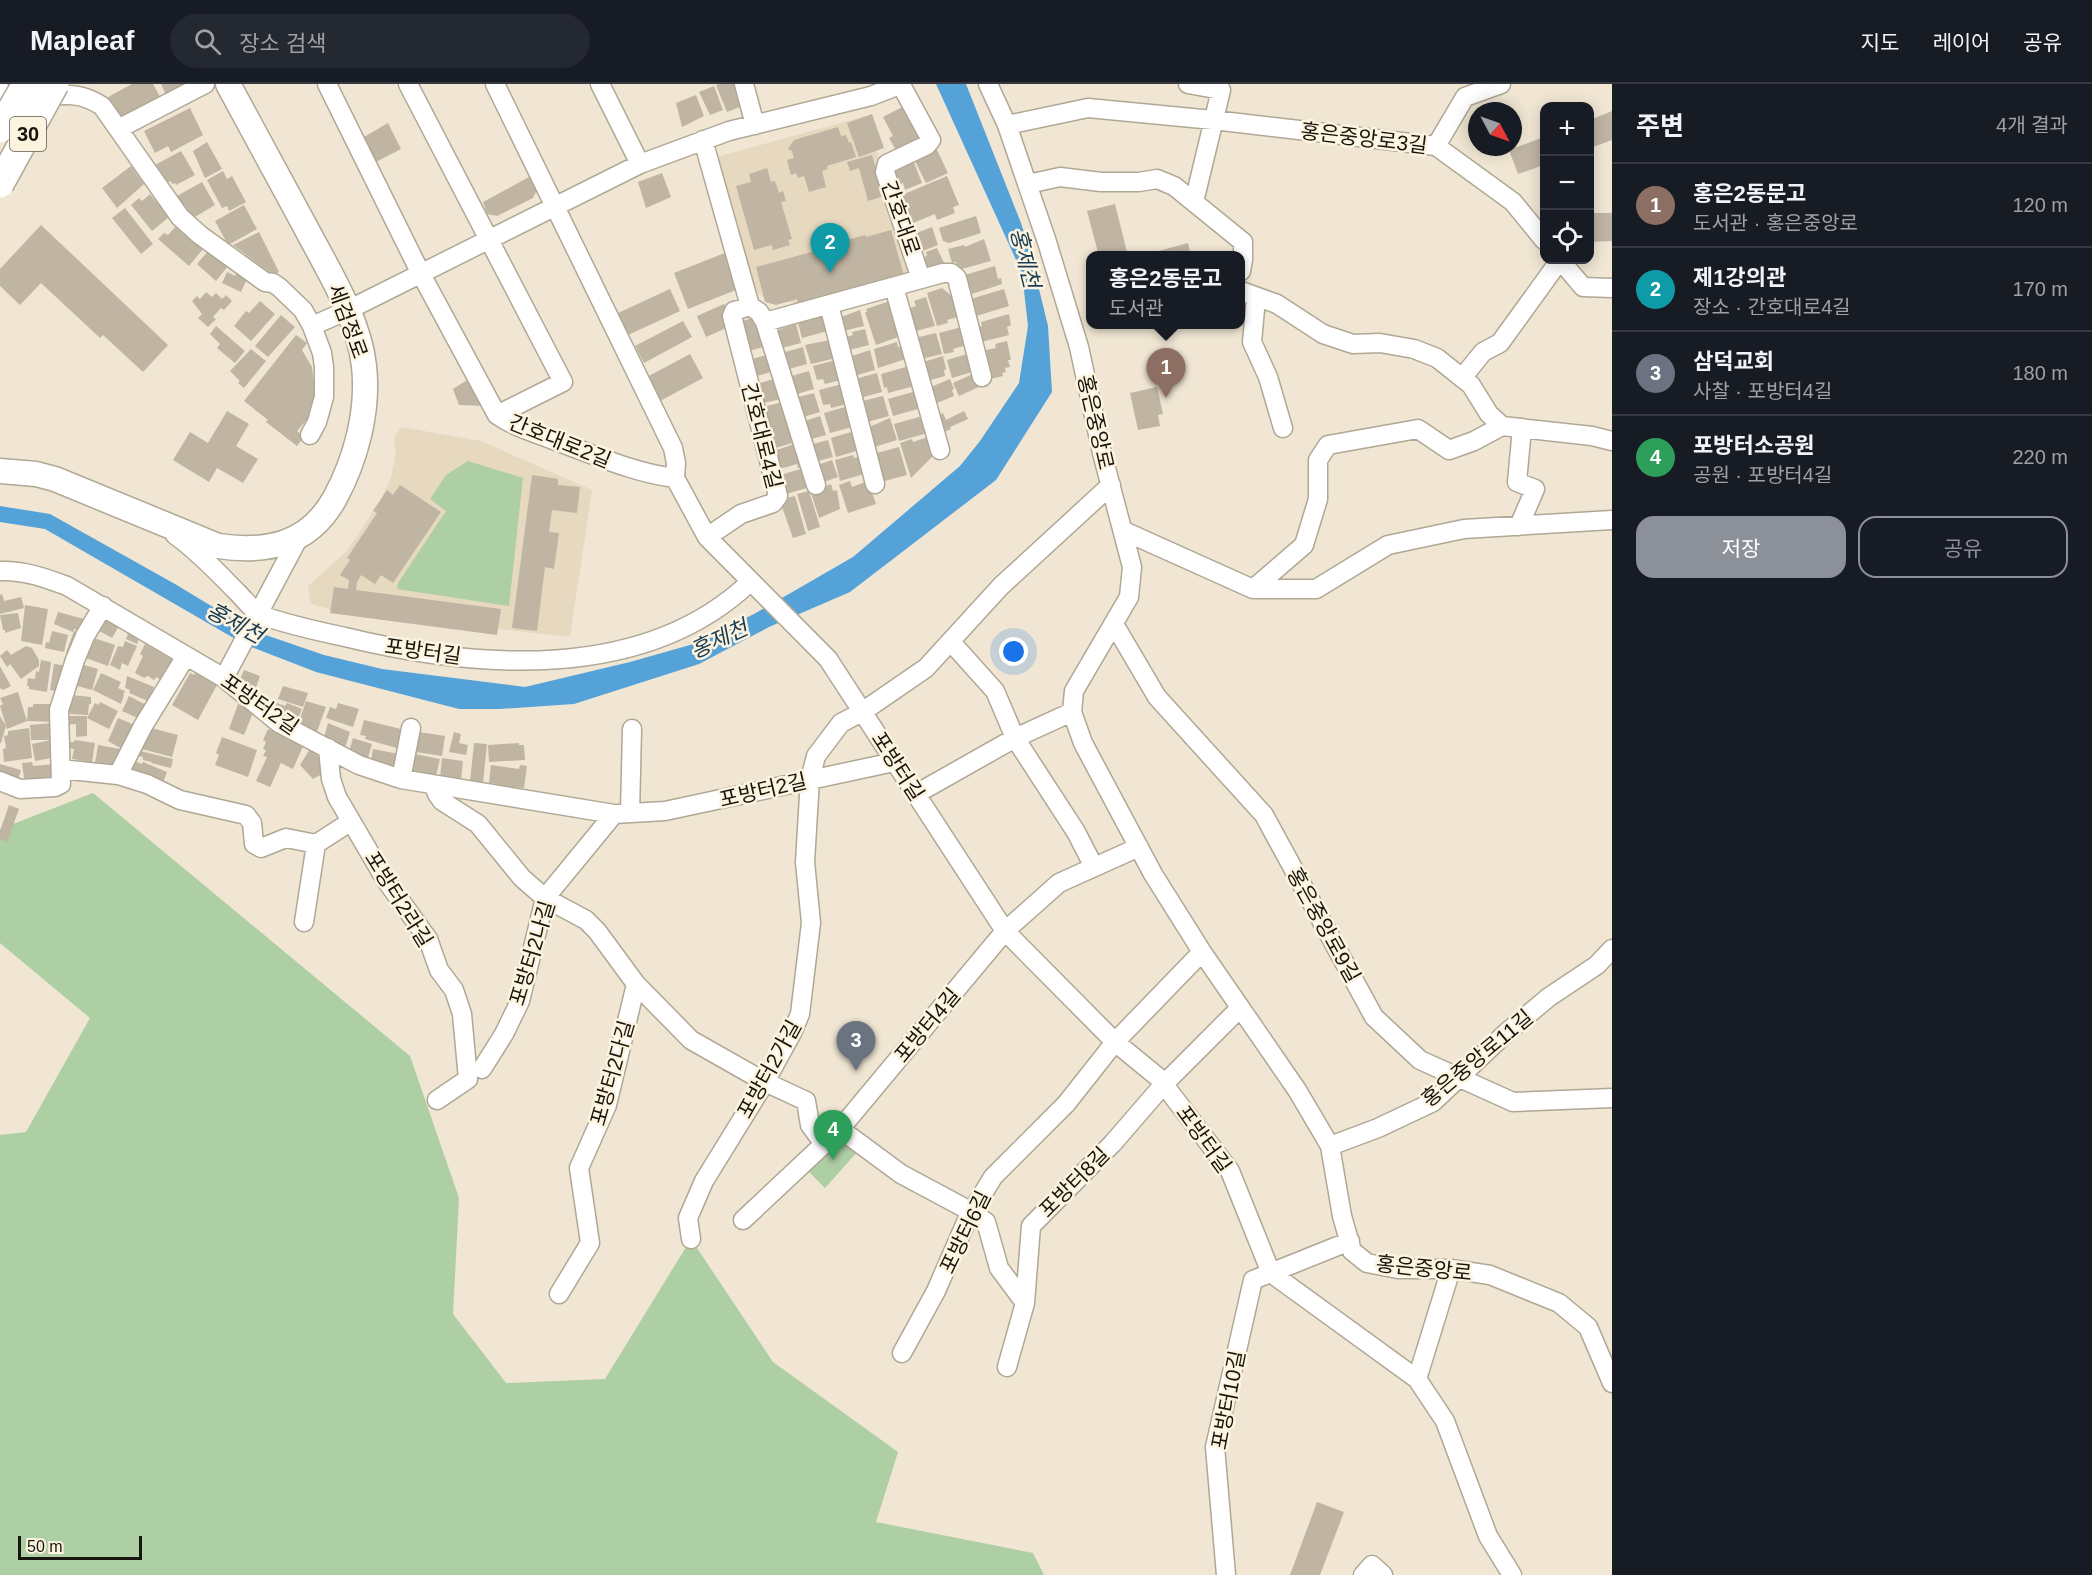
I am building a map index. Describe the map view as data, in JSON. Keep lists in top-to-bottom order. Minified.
{"streets":{"highway":["30"],"main road":["세검정로"],"street":["홍은중앙로3길","간호대로","홍은중앙로","간호대로4길","간호대로2길","포방터길","포방터2길","포방터2라길","홍은중앙로9길","포방터2나길","포방터4길","홍은중앙로11길","포방터2가길","포방터2다길","포방터8길","포방터6길","포방터10길"]},"crossings":[["간호대로","세검정로"],["간호대로","간호대로4길"],["간호대로","간호대로2길"],["세검정로","포방터길"],["홍은중앙로","홍은중앙로9길"],["홍은중앙로","홍은중앙로11길"],["포방터길","포방터2길"],["포방터길","포방터4길"],["포방터길","포방터2가길"],["포방터길","포방터8길"],["포방터길","포방터6길"],["포방터길","포방터10길"],["포방터2길","포방터2라길"],["포방터2길","포방터2나길"],["포방터2길","포방터2가길"],["포방터2길","포방터2다길"],["홍은중앙로9길","홍은중앙로11길"],["포방터2나길","포방터2다길"],["포방터2가길","포방터2다길"]],"water":["홍제천"],"scale_bar":"50 m","north":"bottom right","page":{"header":"Mapleaf","search":"장소 검색","nav":["지도","레이어","공유"],"heading":["주변","4개 결과"],"map_buttons":["+","−"],"list":[{"mark":"1","name":"홍은2동문고","note":"도서관 · 홍은중앙로","value":"120 m"},{"mark":"2","name":"제1강의관","note":"장소 · 간호대로4길","value":"170 m"},{"mark":"3","name":"삼덕교회","note":"사찰 · 포방터4길","value":"180 m"},{"mark":"4","name":"포방터소공원","note":"공원 · 포방터4길","value":"220 m"}],"pins":["2","1","3","4"],"popup":["홍은2동문고","도서관"],"buttons":["저장","공유"],"scale":"50 m"}}
